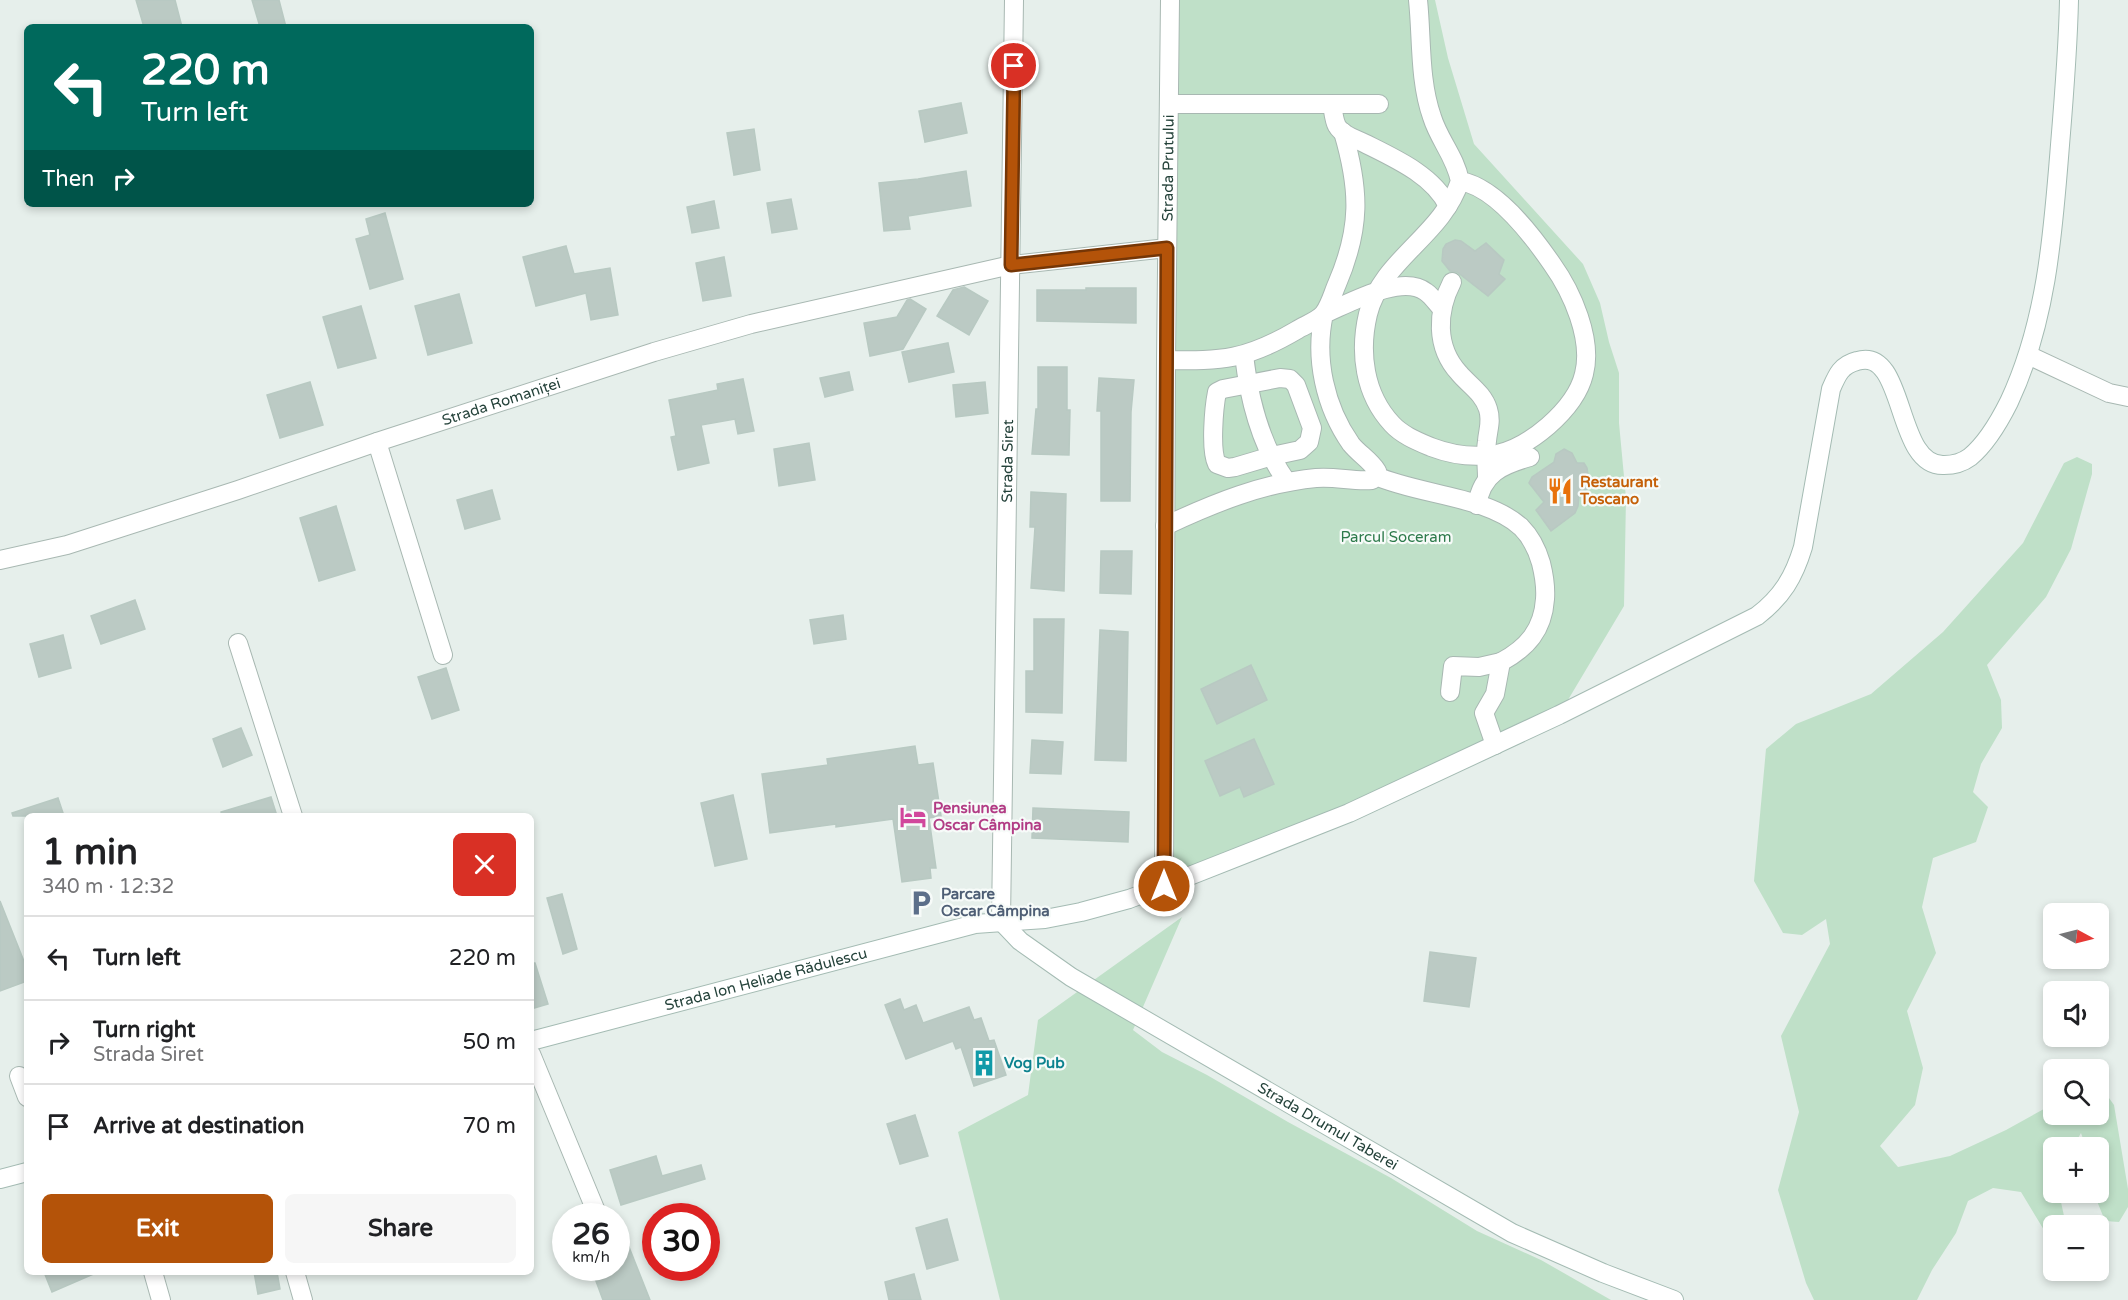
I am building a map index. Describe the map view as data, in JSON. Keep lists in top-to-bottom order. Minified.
{"streets":{"street":["Strada Prutului","Strada Romaniței","Strada Siret","Strada Ion Heliade Rădulescu","Strada Drumul Taberei"]},"crossings":[["Strada Prutului","Strada Romaniței"],["Strada Romaniței","Strada Siret"],["Strada Siret","Strada Ion Heliade Rădulescu"],["Strada Siret","Strada Drumul Taberei"],["Strada Ion Heliade Rădulescu","Strada Drumul Taberei"]],"parks":["Parcul Soceram"],"places":{"restaurant":["Restaurant Toscano"],"hotel":["Pensiunea Oscar Câmpina"],"parking":["Parcare Oscar Câmpina"],"building":["Vog Pub"]},"north":"right","page":{"turn":["220 m","Turn left"],"then":"Then","heading":["1 min","340 m · 12:32"],"map_buttons":["+","−"],"list":[{"name":"Turn left","value":"220 m"},{"name":"Turn right","note":"Strada Siret","value":"50 m"},{"name":"Arrive at destination","value":"70 m"}],"buttons":["Exit","Share"],"speed":"26 km/h","limit":"30"}}
